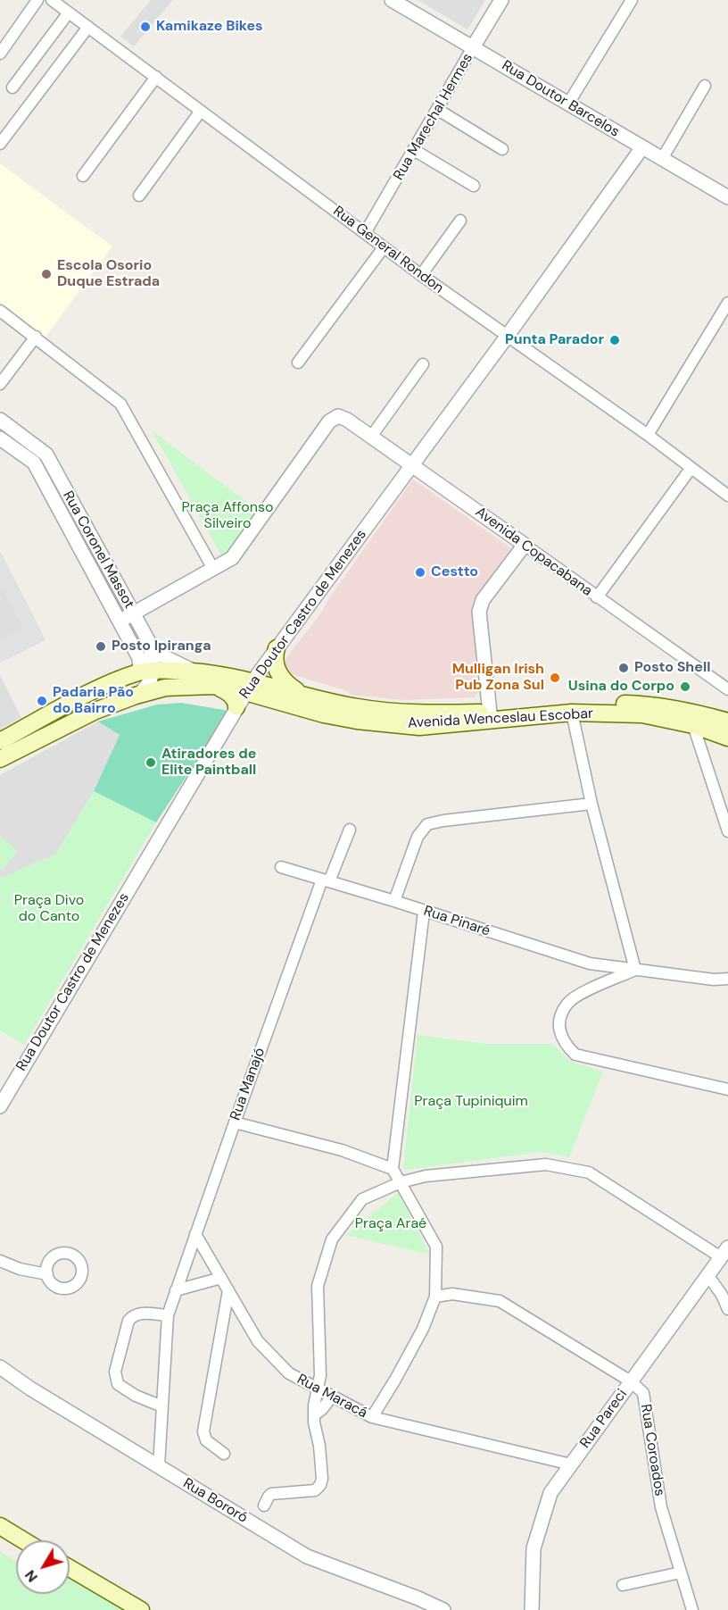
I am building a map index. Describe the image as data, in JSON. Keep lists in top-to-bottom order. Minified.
{"streets":{"main road":["Avenida Wenceslau Escobar"],"street":["Rua Doutor Barcelos","Rua Marechal Hermes","Rua General Rondon","Rua Coronel Massot","Avenida Copacabana","Rua Doutor Castro de Menezes","Rua Pinaré","Rua Manajó","Rua Maracá","Rua Pareci","Rua Coroados","Rua Bororó"]},"crossings":[["Rua Doutor Barcelos","Rua Marechal Hermes"],["Rua Doutor Barcelos","Rua Doutor Castro de Menezes"],["Rua Marechal Hermes","Rua General Rondon"],["Rua General Rondon","Rua Doutor Castro de Menezes"],["Rua Coronel Massot","Avenida Wenceslau Escobar"],["Avenida Copacabana","Rua Doutor Castro de Menezes"],["Rua Doutor Castro de Menezes","Avenida Wenceslau Escobar"],["Rua Pinaré","Rua Manajó"],["Rua Manajó","Rua Maracá"],["Rua Manajó","Rua Bororó"],["Rua Maracá","Rua Pareci"],["Rua Pareci","Rua Coroados"]],"parks":["Praça Affonso Silveiro","Praça Divo do Canto","Praça Tupiniquim","Praça Araé"],"places":["Kamikaze Bikes","Escola Osorio Duque Estrada","Punta Parador","Cestto","Posto Ipiranga","Posto Shell","Mulligan Irish Pub Zona Sul","Usina do Corpo","Padaria Pão do Bairro","Atiradores de Elite Paintball"],"north":"bottom left"}
